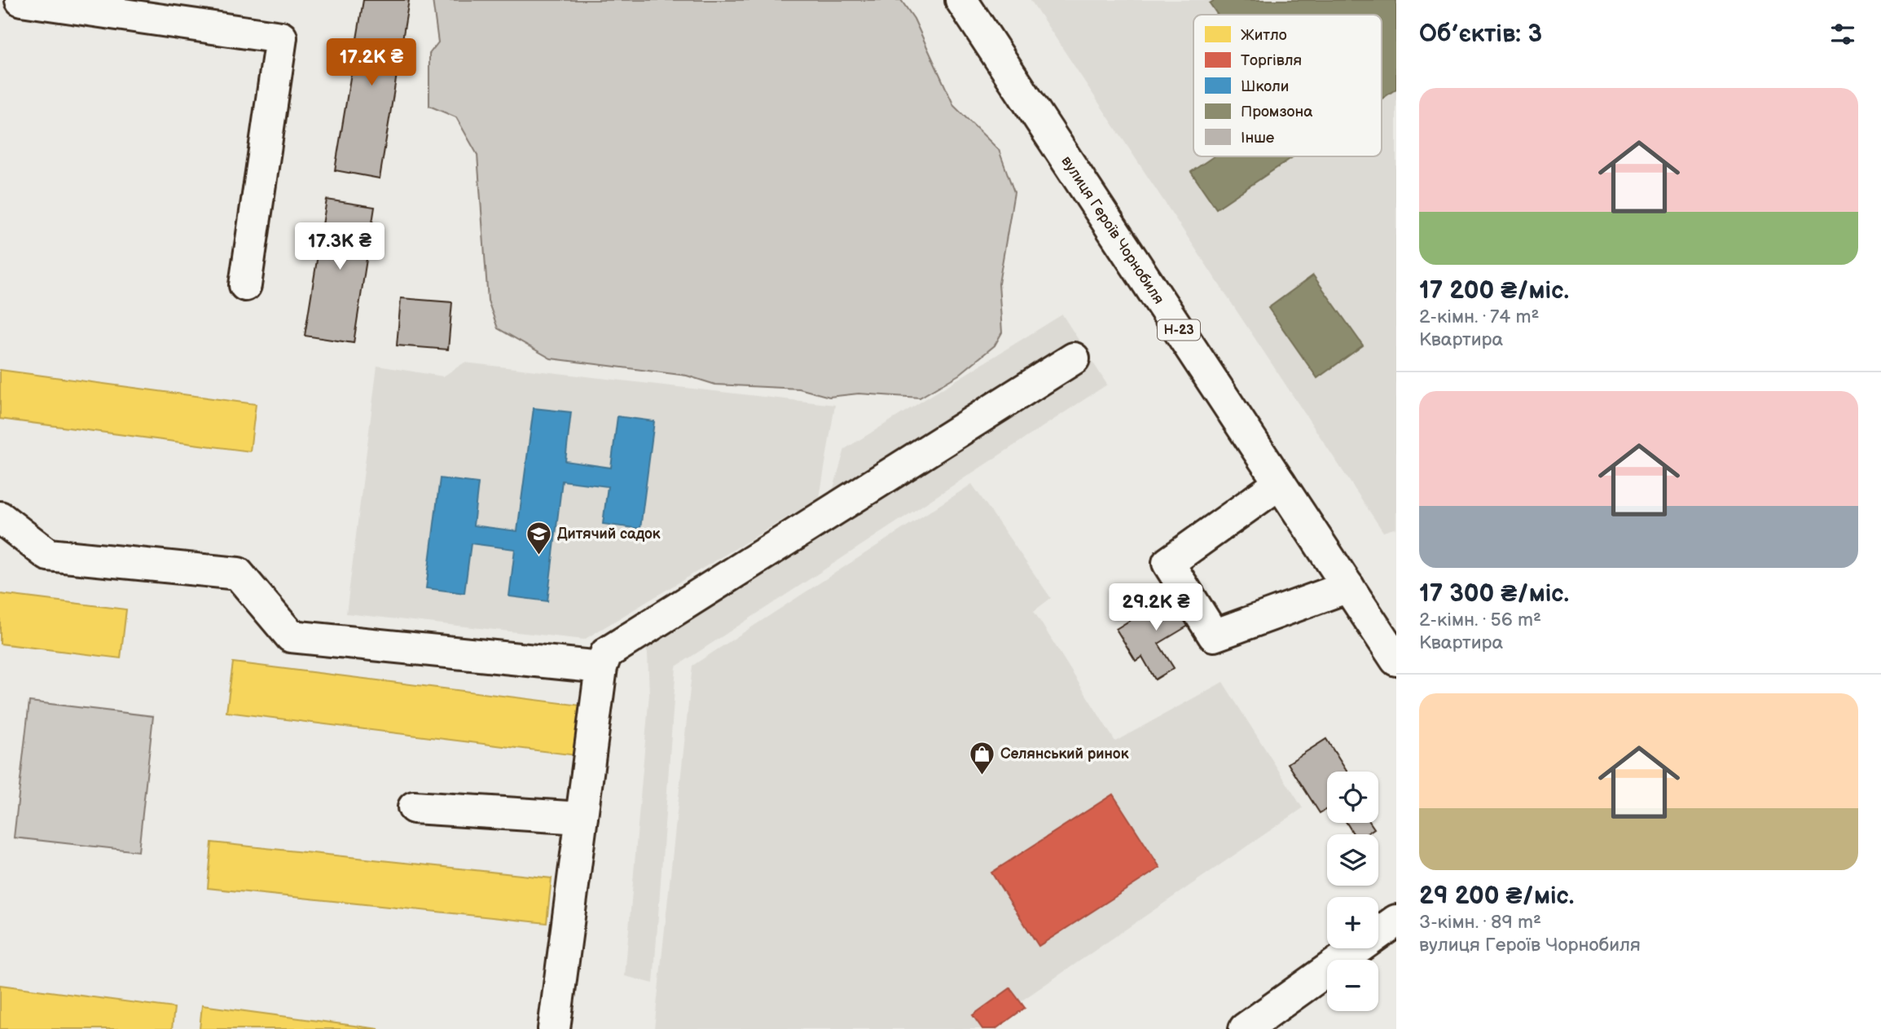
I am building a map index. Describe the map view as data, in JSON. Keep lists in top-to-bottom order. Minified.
{"streets":{"main road":["вулиця Героїв Чорнобиля","Н-23"]},"places":{"school or university":["Дитячий садок"],"shop":["Селянський ринок"]},"legend":["Житло","Торгівля","Школи","Промзона","Інше"],"page":{"heading":"Об’єктів: 3","price":["17.2K ₴","17.3K ₴","29.2K ₴"],"list":[{"name":"17 200 ₴/міс.","note":"2-кімн. · 74 m² · Квартира"},{"name":"17 300 ₴/міс.","note":"2-кімн. · 56 m² · Квартира"},{"name":"29 200 ₴/міс.","note":"3-кімн. · 89 m² · вулиця Героїв Чорнобиля"}],"map_buttons":["+","−"]}}
